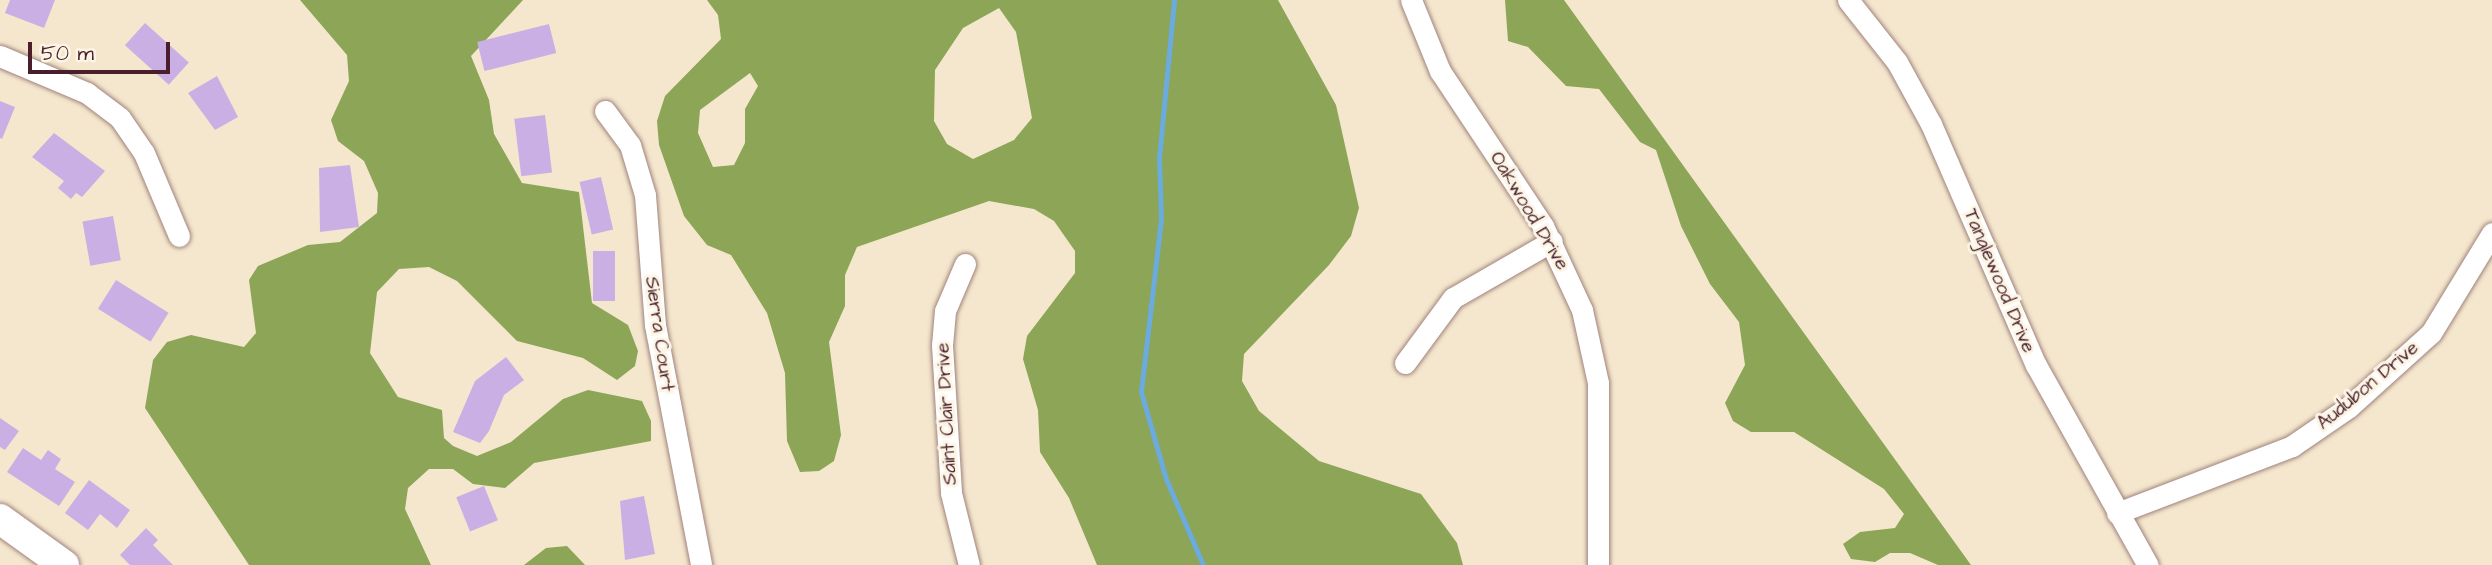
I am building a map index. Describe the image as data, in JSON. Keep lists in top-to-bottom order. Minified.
{"streets":{"street":["Oakwood Drive","Tanglewood Drive","Sierra Court","Audubon Drive","Saint Clair Drive"]},"crossings":[["Tanglewood Drive","Audubon Drive"]],"scale_bar":"50 m"}
